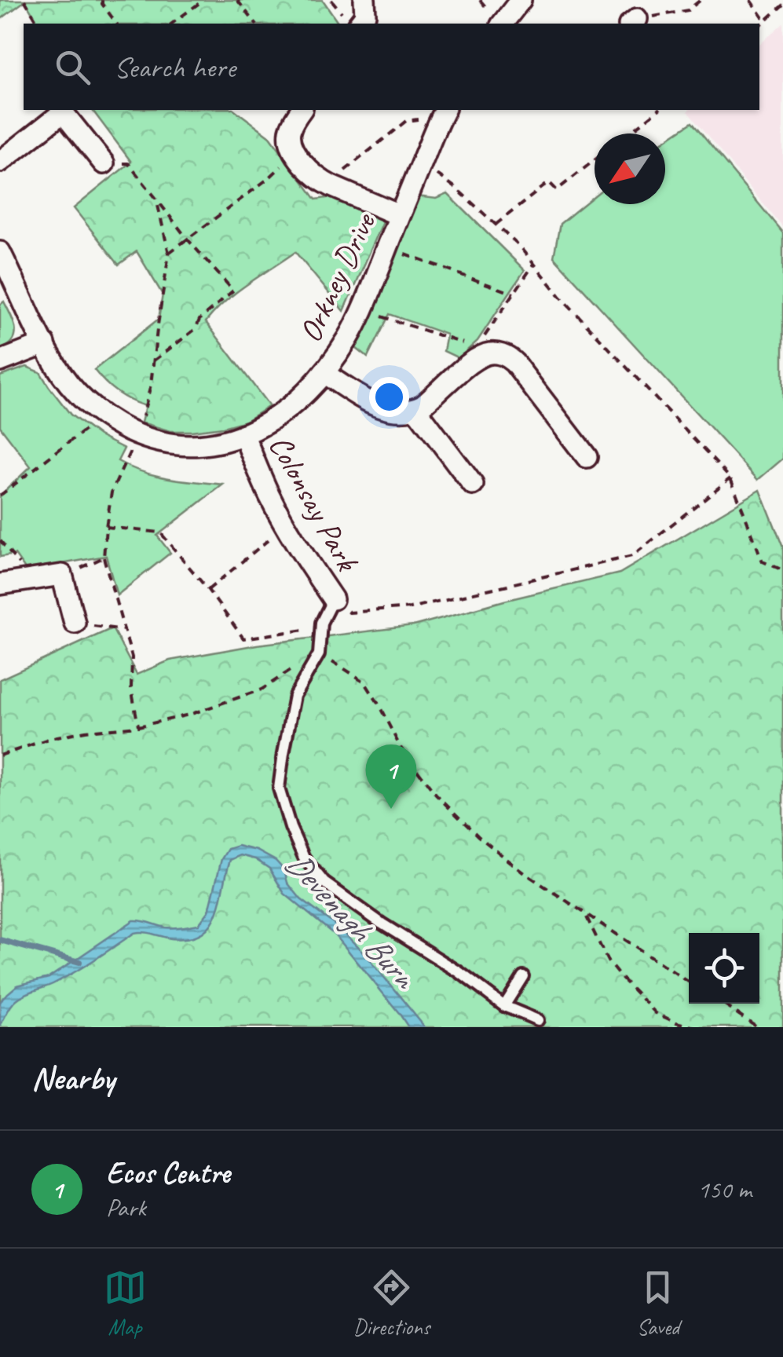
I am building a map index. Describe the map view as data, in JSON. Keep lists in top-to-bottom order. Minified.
{"streets":{"street":["Orkney Drive","Colonsay Park"]},"crossings":[["Orkney Drive","Colonsay Park"]],"water":["Devenagh Burn"],"north":"bottom left","page":{"search":"Search here","pins":"1","heading":"Nearby","list":[{"mark":"1","name":"Ecos Centre","note":"Park","value":"150 m"}],"nav":["Map","Directions","Saved"]}}
